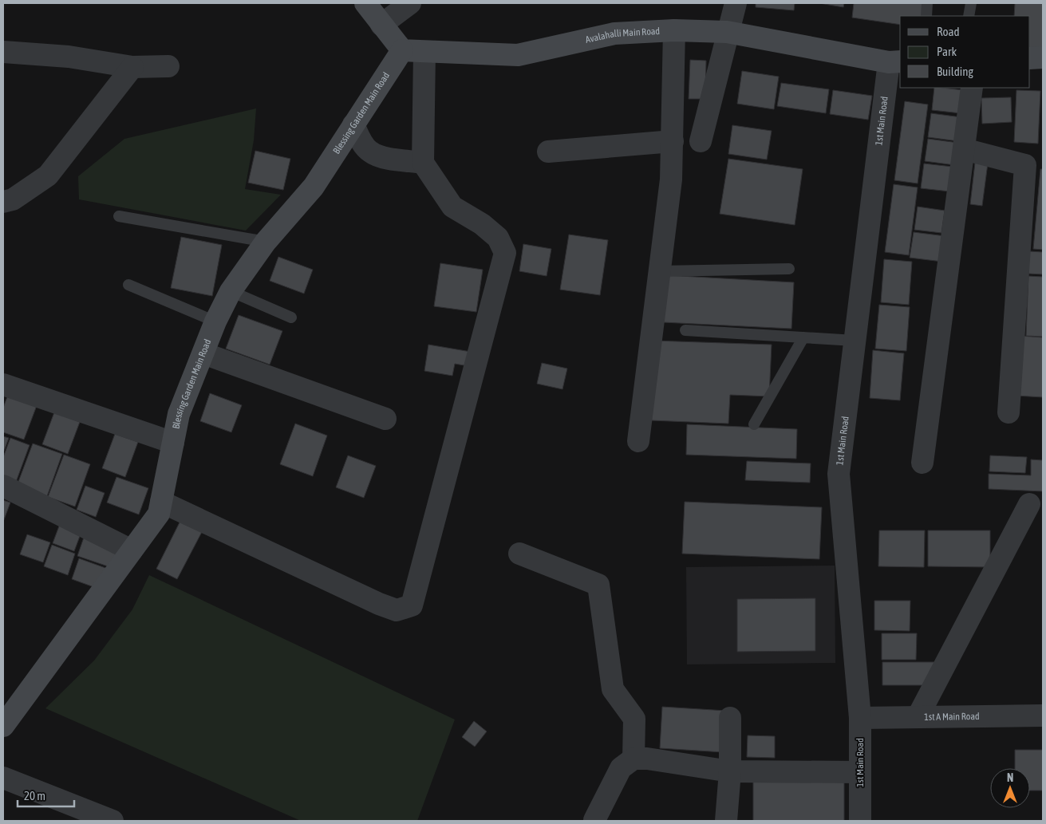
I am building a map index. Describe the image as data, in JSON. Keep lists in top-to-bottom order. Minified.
{"streets":{"main road":["Avalahalli Main Road","Blessing Garden Main Road"],"street":["1st Main Road","1st A Main Road"]},"crossings":[["Avalahalli Main Road","Blessing Garden Main Road"],["Avalahalli Main Road","1st Main Road"],["1st Main Road","1st A Main Road"]],"legend":["Road","Park","Building"],"scale_bar":"20 m","north":"top"}
